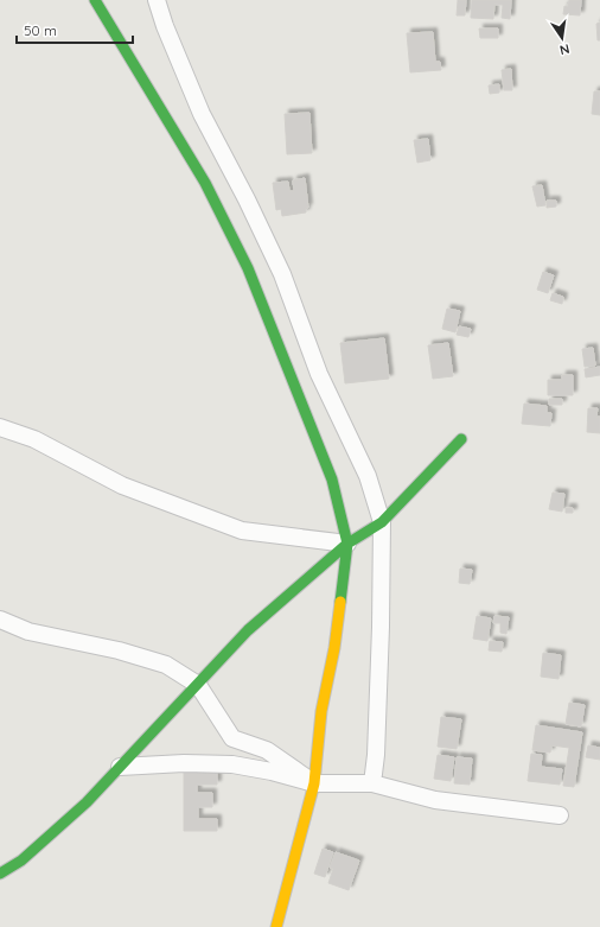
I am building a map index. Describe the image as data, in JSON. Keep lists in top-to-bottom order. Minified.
{"scale_bar":"50 m","north":"bottom"}
